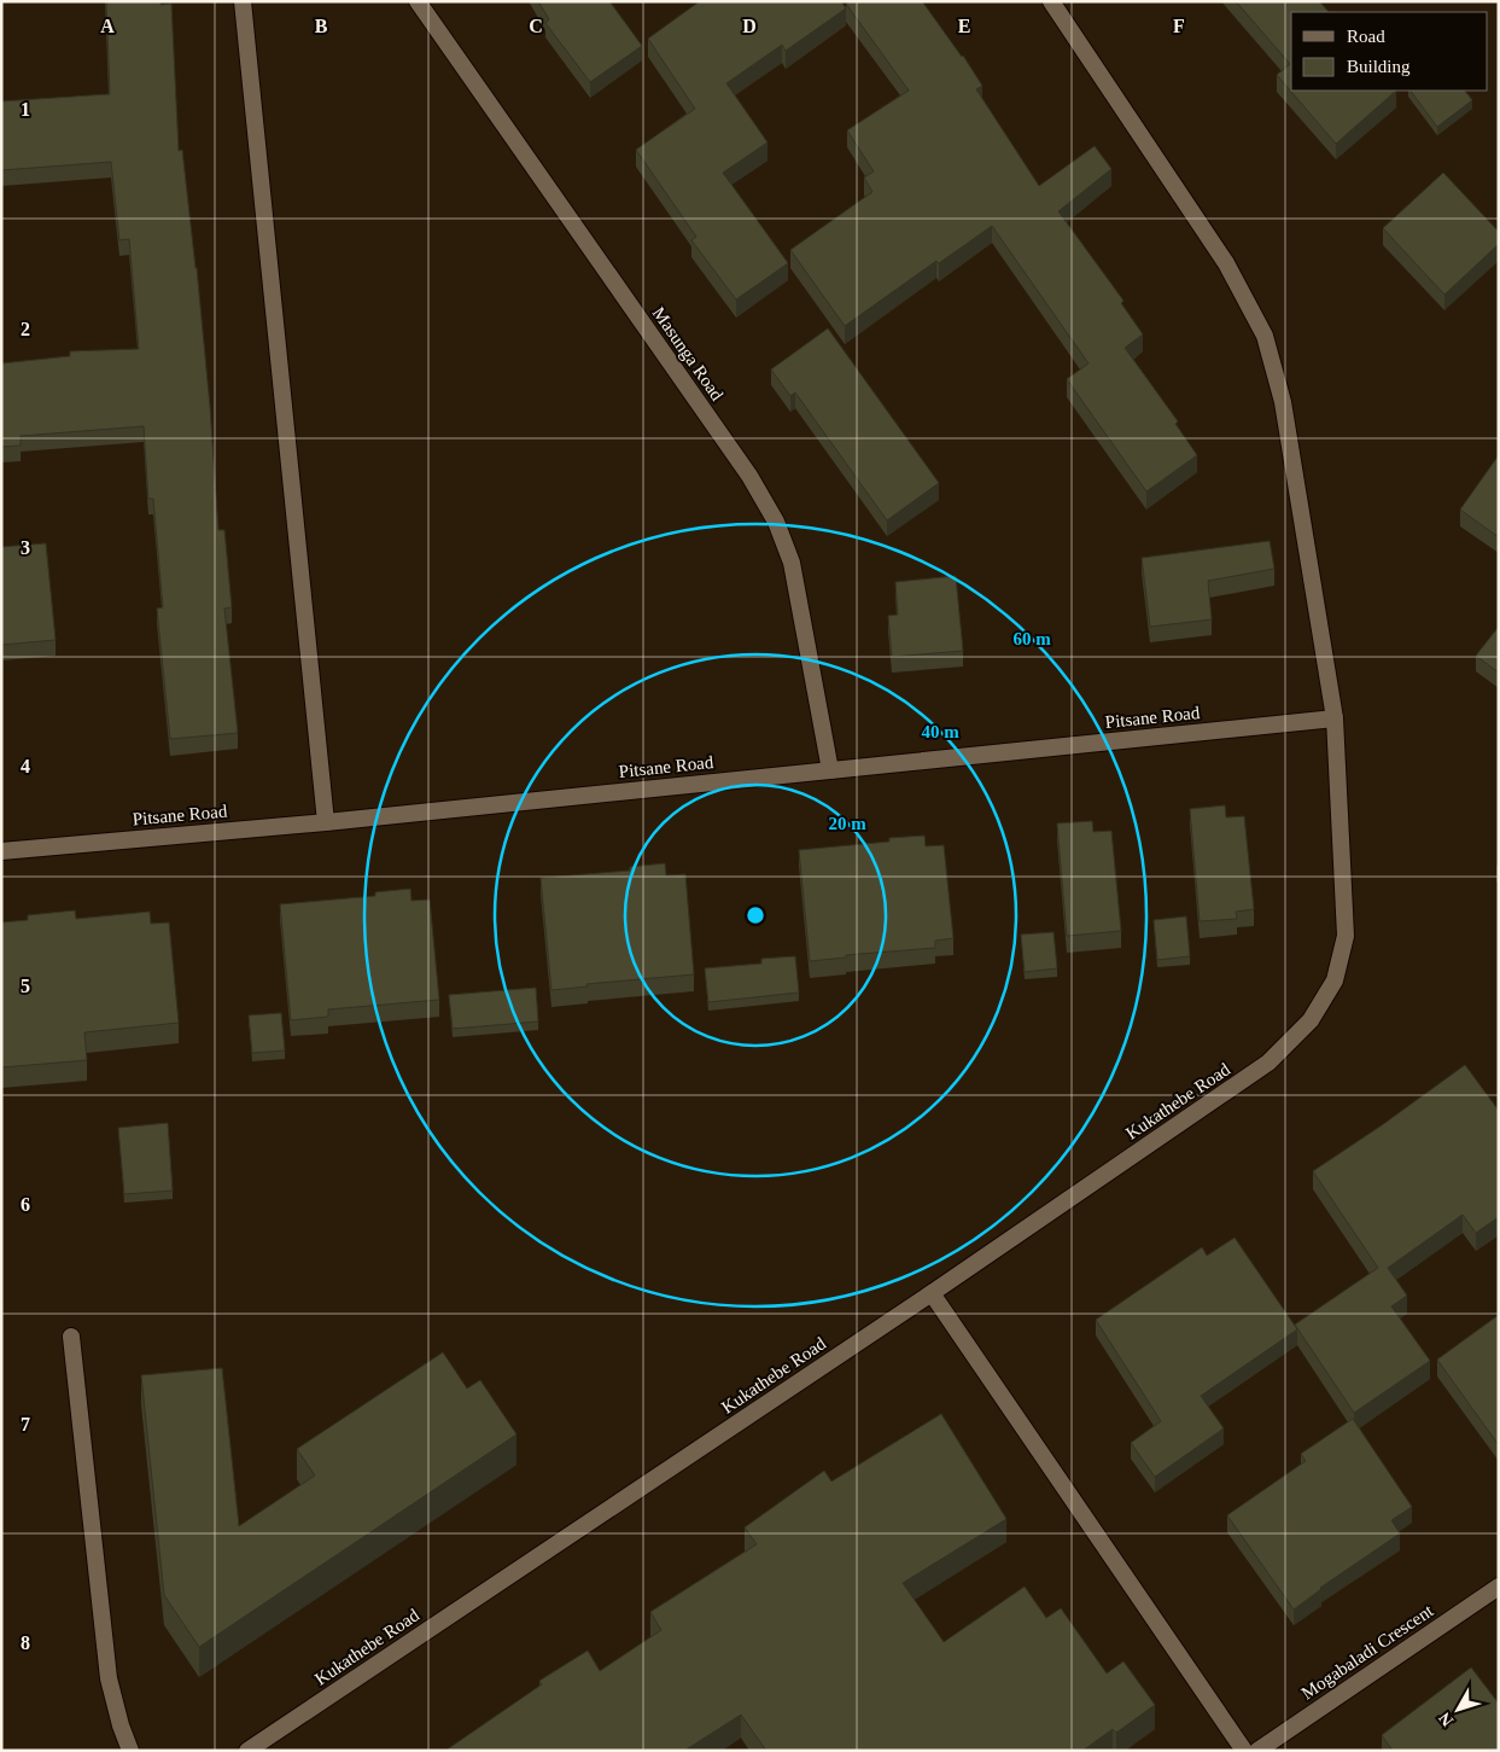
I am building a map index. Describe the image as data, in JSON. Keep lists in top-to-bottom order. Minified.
{"streets":{"street":["Masunga Road","Pitsane Road","Kukathebe Road","Mogabaladi Crescent"]},"crossings":[["Masunga Road","Pitsane Road"],["Pitsane Road","Kukathebe Road"]],"legend":["Road","Building"],"north":"bottom left","grid":{"columns":["A","B","C","D","E","F"],"rows":["1","2","3","4","5","6","7","8"]},"rings":["60 m","40 m","20 m"]}
